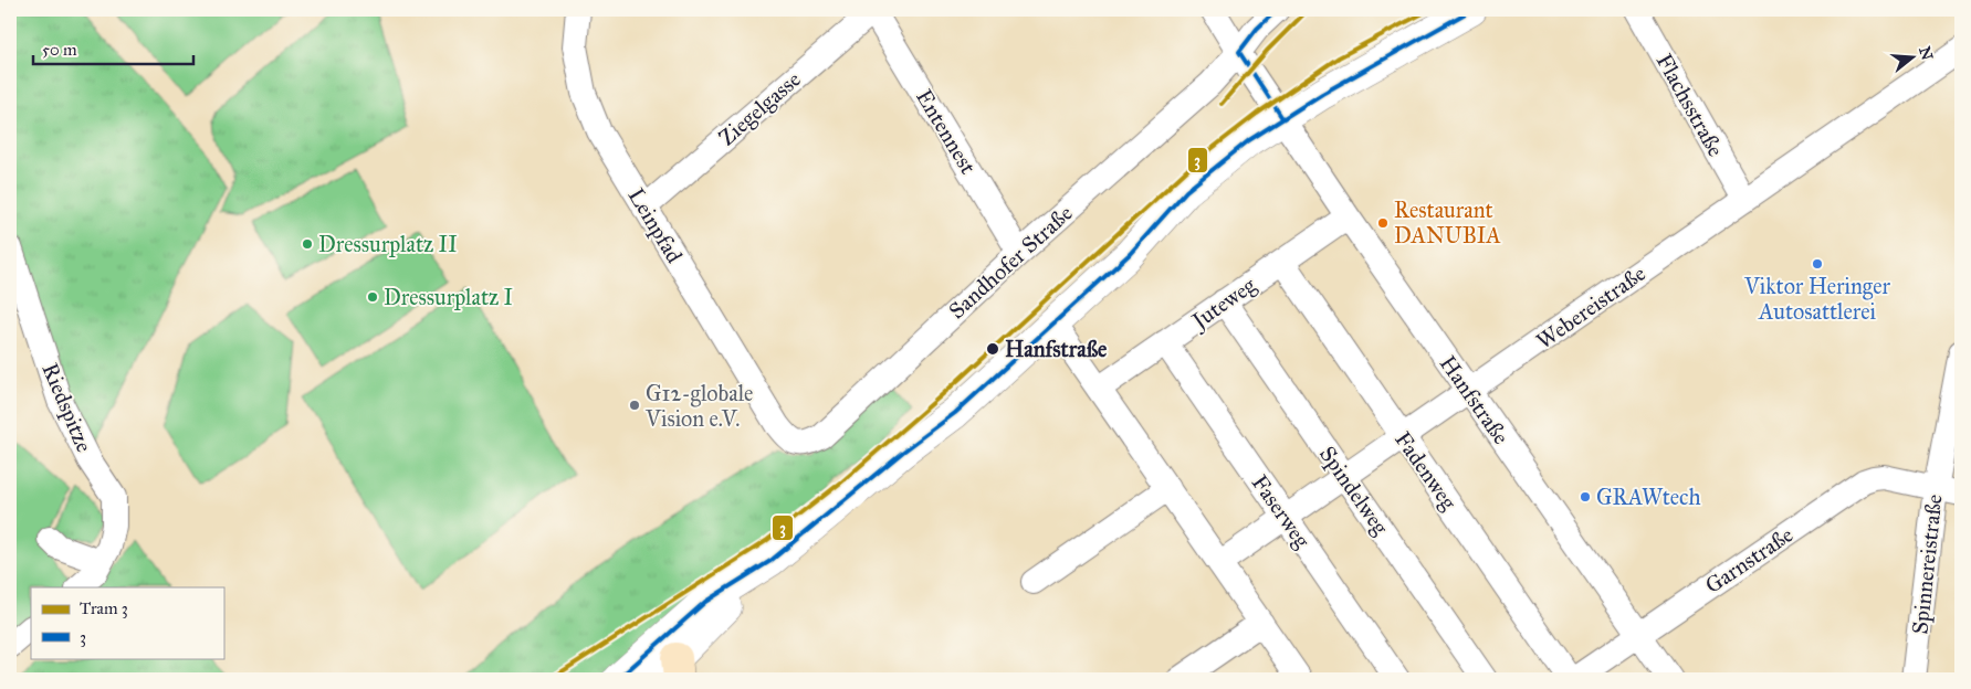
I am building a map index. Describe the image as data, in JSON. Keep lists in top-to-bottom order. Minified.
{"streets":{"street":["Flachsstraße","Ziegelgasse","Entennest","Leinpfad","Sandhofer Straße","Juteweg","Webereistraße","Hanfstraße","Riedspitze","Fadenweg","Spindelweg","Faserweg","Garnstraße","Spinnereistraße"]},"crossings":[["Flachsstraße","Webereistraße"],["Ziegelgasse","Entennest"],["Ziegelgasse","Leinpfad"],["Entennest","Sandhofer Straße"],["Leinpfad","Sandhofer Straße"],["Juteweg","Hanfstraße"],["Juteweg","Fadenweg"],["Juteweg","Spindelweg"],["Juteweg","Faserweg"],["Webereistraße","Hanfstraße"],["Webereistraße","Fadenweg"],["Webereistraße","Spindelweg"],["Webereistraße","Faserweg"],["Hanfstraße","Garnstraße"],["Fadenweg","Garnstraße"],["Garnstraße","Spinnereistraße"]],"places":["Restaurant DANUBIA","Dressurplatz II","Viktor Heringer Autosattlerei","Dressurplatz I","Hanfstraße","G12-globale Vision e.V.","GRAWtech"],"lines":["tram line 3","transit line 3"],"legend":["Tram 3","3"],"scale_bar":"50 m","north":"right"}
